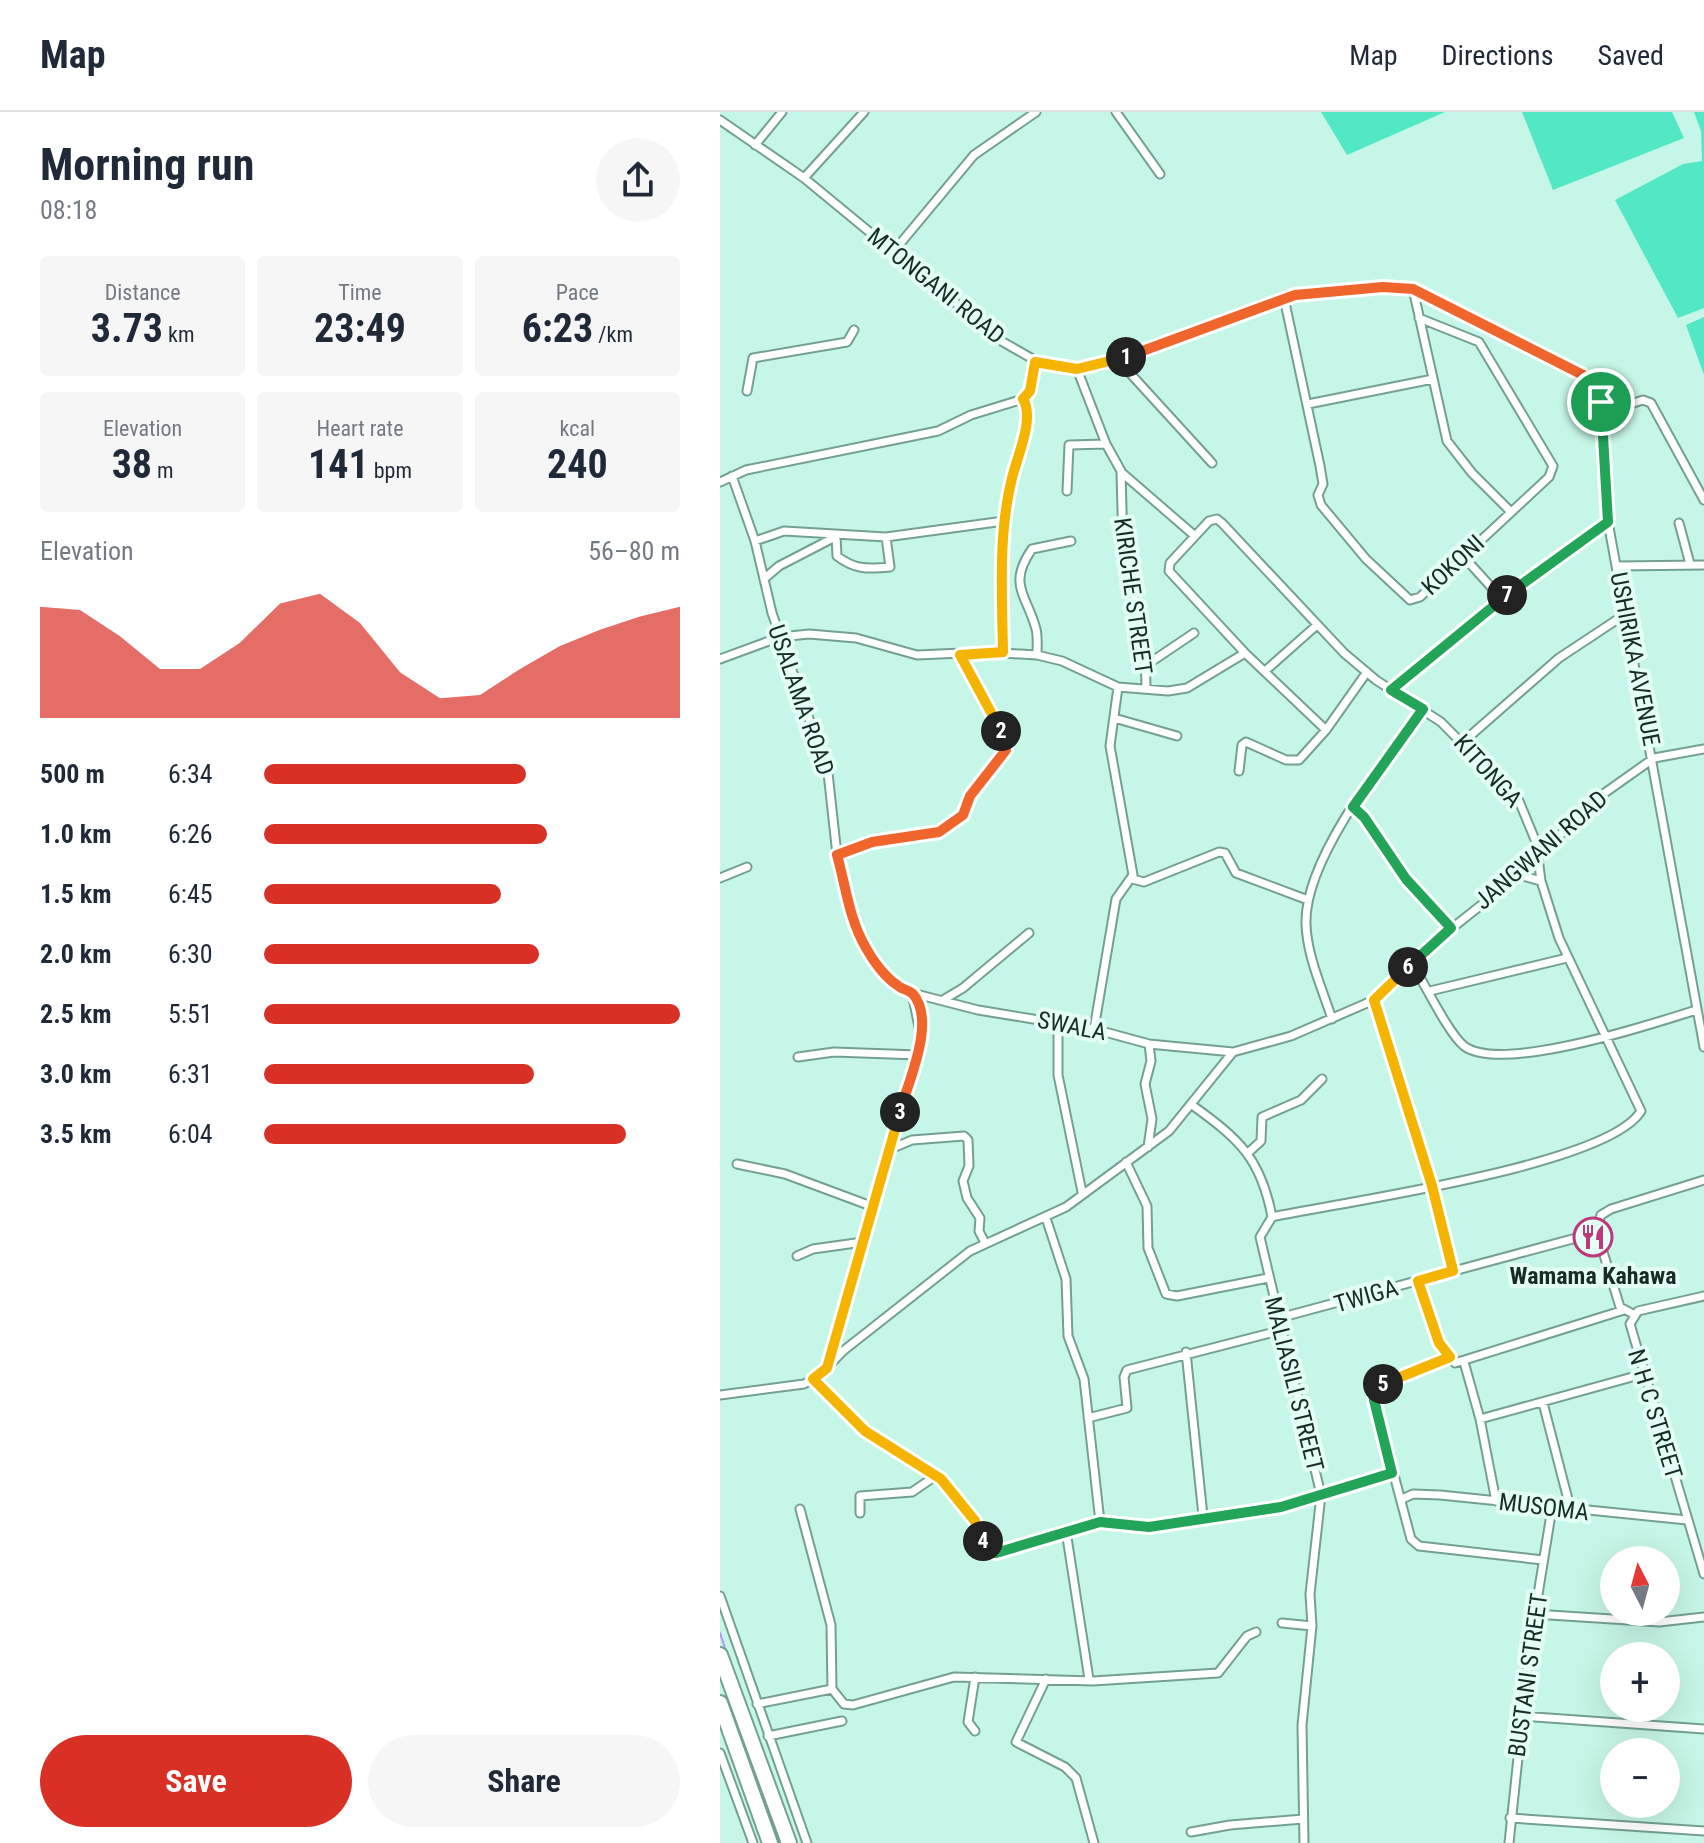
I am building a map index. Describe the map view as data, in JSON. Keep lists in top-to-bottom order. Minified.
{"streets":{"street":["MTONGANI ROAD","KOKONI","KIRICHE STREET","USHIRIKA AVENUE","USALAMA ROAD","KITONGA","JANGWANI ROAD","SWALA","TWIGA","MALIASILI STREET","N H C STREET","MUSOMA","BUSTANI STREET"]},"crossings":[["MTONGANI ROAD","KOKONI"],["MTONGANI ROAD","KIRICHE STREET"],["MTONGANI ROAD","USHIRIKA AVENUE"],["USHIRIKA AVENUE","JANGWANI ROAD"],["USALAMA ROAD","SWALA"],["KITONGA","JANGWANI ROAD"],["KITONGA","MALIASILI STREET"],["JANGWANI ROAD","SWALA"],["TWIGA","MALIASILI STREET"],["N H C STREET","MUSOMA"],["MUSOMA","BUSTANI STREET"]],"places":{"restaurant":["Wamama Kahawa"]},"north":"top","page":{"header":"Map","nav":["Map","Directions","Saved"],"heading":["Morning run","08:18"],"stats":[["Distance","3.73 km"],["Time","23:49"],["Pace","6:23 /km"],["Elevation","38 m"],["Heart rate","141 bpm"],["kcal","240"]],"pins":["1","7","2","6","3","5","4"],"chart":["Elevation","56–80 m"],"list":[{"name":"500 m","note":"6:34"},{"name":"1.0 km","note":"6:26"},{"name":"1.5 km","note":"6:45"},{"name":"2.0 km","note":"6:30"},{"name":"2.5 km","note":"5:51"},{"name":"3.0 km","note":"6:31"},{"name":"3.5 km","note":"6:04"}],"map_buttons":["+","−"],"buttons":["Save","Share"]}}
